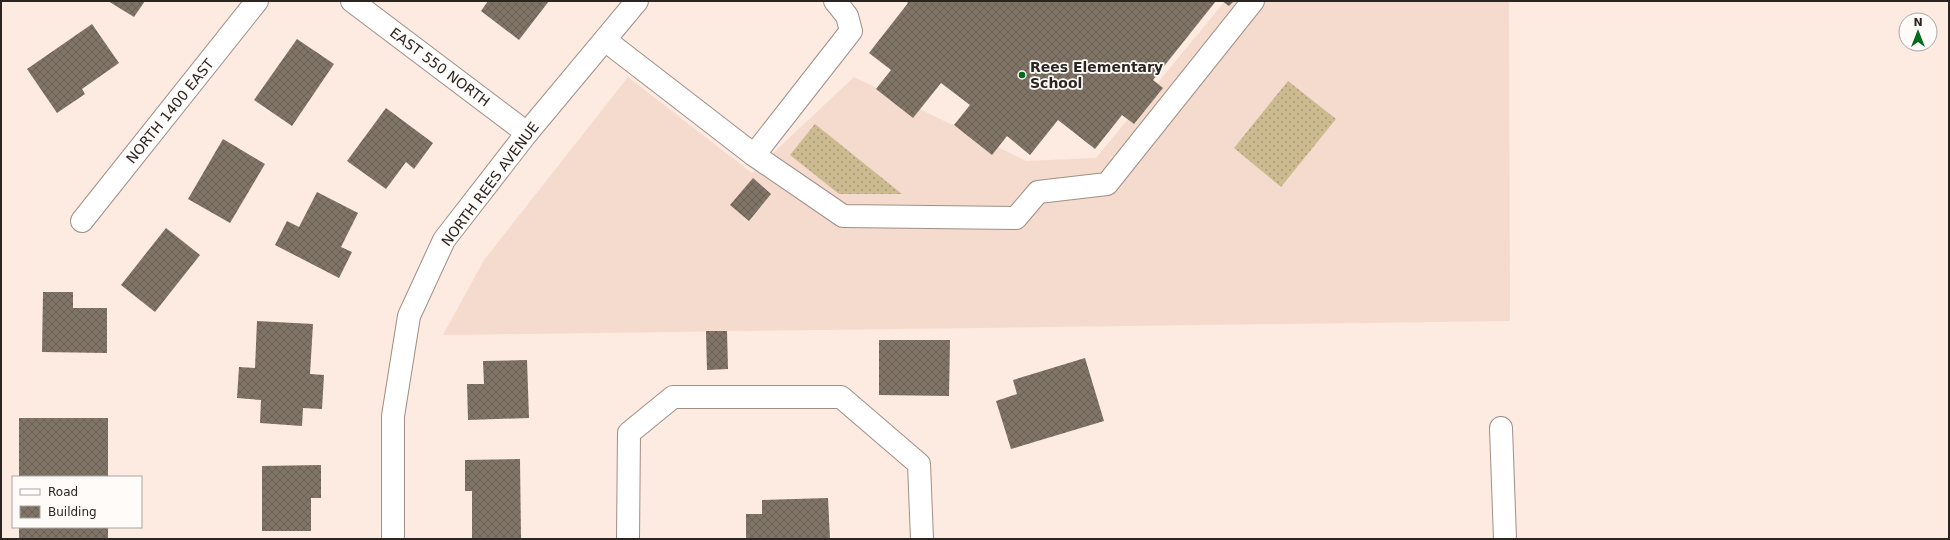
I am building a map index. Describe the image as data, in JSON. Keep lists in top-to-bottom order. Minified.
{"streets":{"street":["EAST 550 NORTH","NORTH 1400 EAST","NORTH REES AVENUE"]},"crossings":[["EAST 550 NORTH","NORTH REES AVENUE"]],"places":["Rees Elementary School"],"legend":["Road","Building"],"north":"top"}
